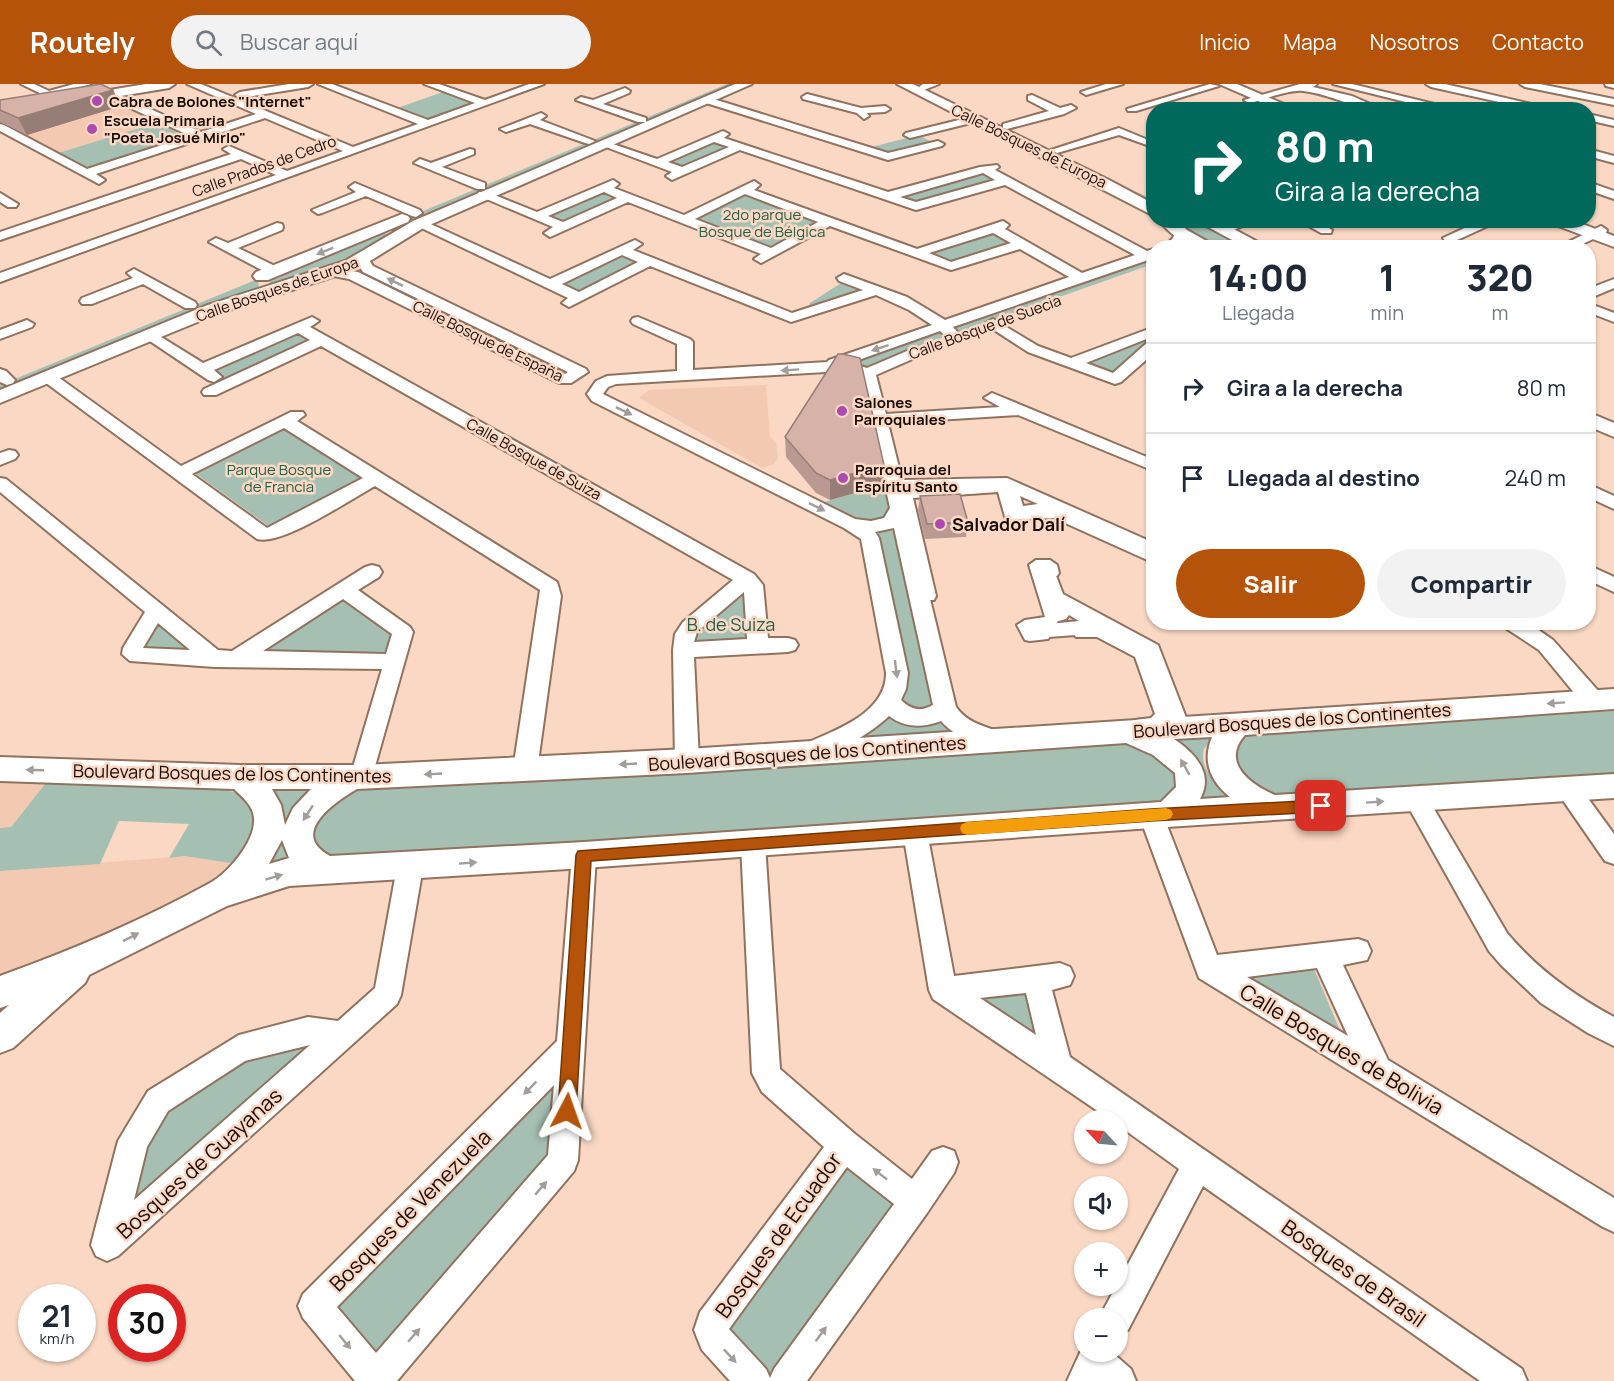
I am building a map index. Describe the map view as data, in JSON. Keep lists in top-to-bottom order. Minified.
{"streets":{"street":["Calle Bosques de Europa","Calle Prados de Cedro","Calle Bosque de Suecia","Calle Bosque de España","Calle Bosque de Suiza","Boulevard Bosques de los Continentes","Calle Bosques de Bolivia","Bosques de Guayanas","Bosques de Venezuela","Bosques de Ecuador","Bosques de Brasil"]},"crossings":[["Calle Bosques de Europa","Calle Bosque de España"]],"parks":["2do parque Bosque de Bélgica","Parque Bosque de Francia","B. de Suiza"],"places":["Cabra de Bolones \"Internet\"","Escuela Primaria \"Poeta Josué Mirlo\"","Salones Parroquiales","Parroquia del Espíritu Santo","Salvador Dalí"],"north":"top left","page":{"header":"Routely","search":"Buscar aquí","nav":["Inicio","Mapa","Nosotros","Contacto"],"turn":["80 m","Gira a la derecha"],"eta":["14:00","Llegada","1","min","320","m"],"list":[{"name":"Gira a la derecha","value":"80 m"},{"name":"Llegada al destino","value":"240 m"}],"buttons":["Salir","Compartir"],"map_buttons":["+","−"],"speed":"21 km/h","limit":"30"}}
